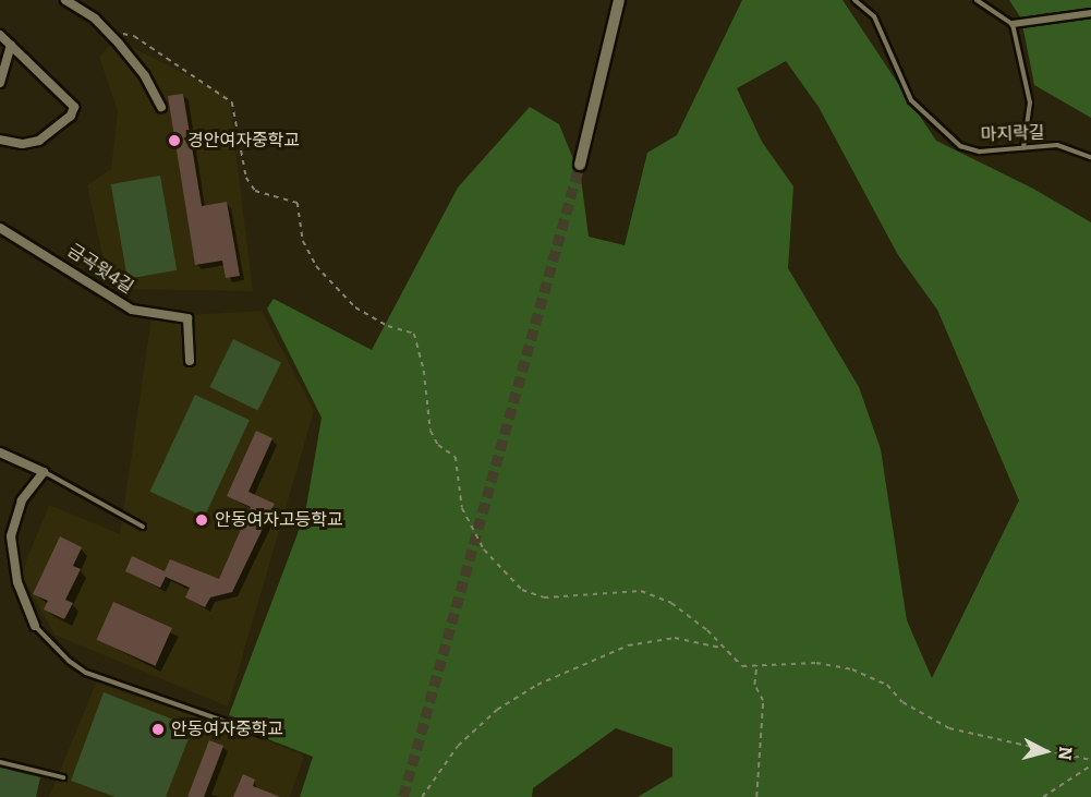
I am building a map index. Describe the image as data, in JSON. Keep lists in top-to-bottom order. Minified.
{"streets":{"street":["금곡윗4길"],"lane":["마지락길"]},"places":["경안여자중학교","안동여자고등학교","안동여자중학교"],"north":"right"}
